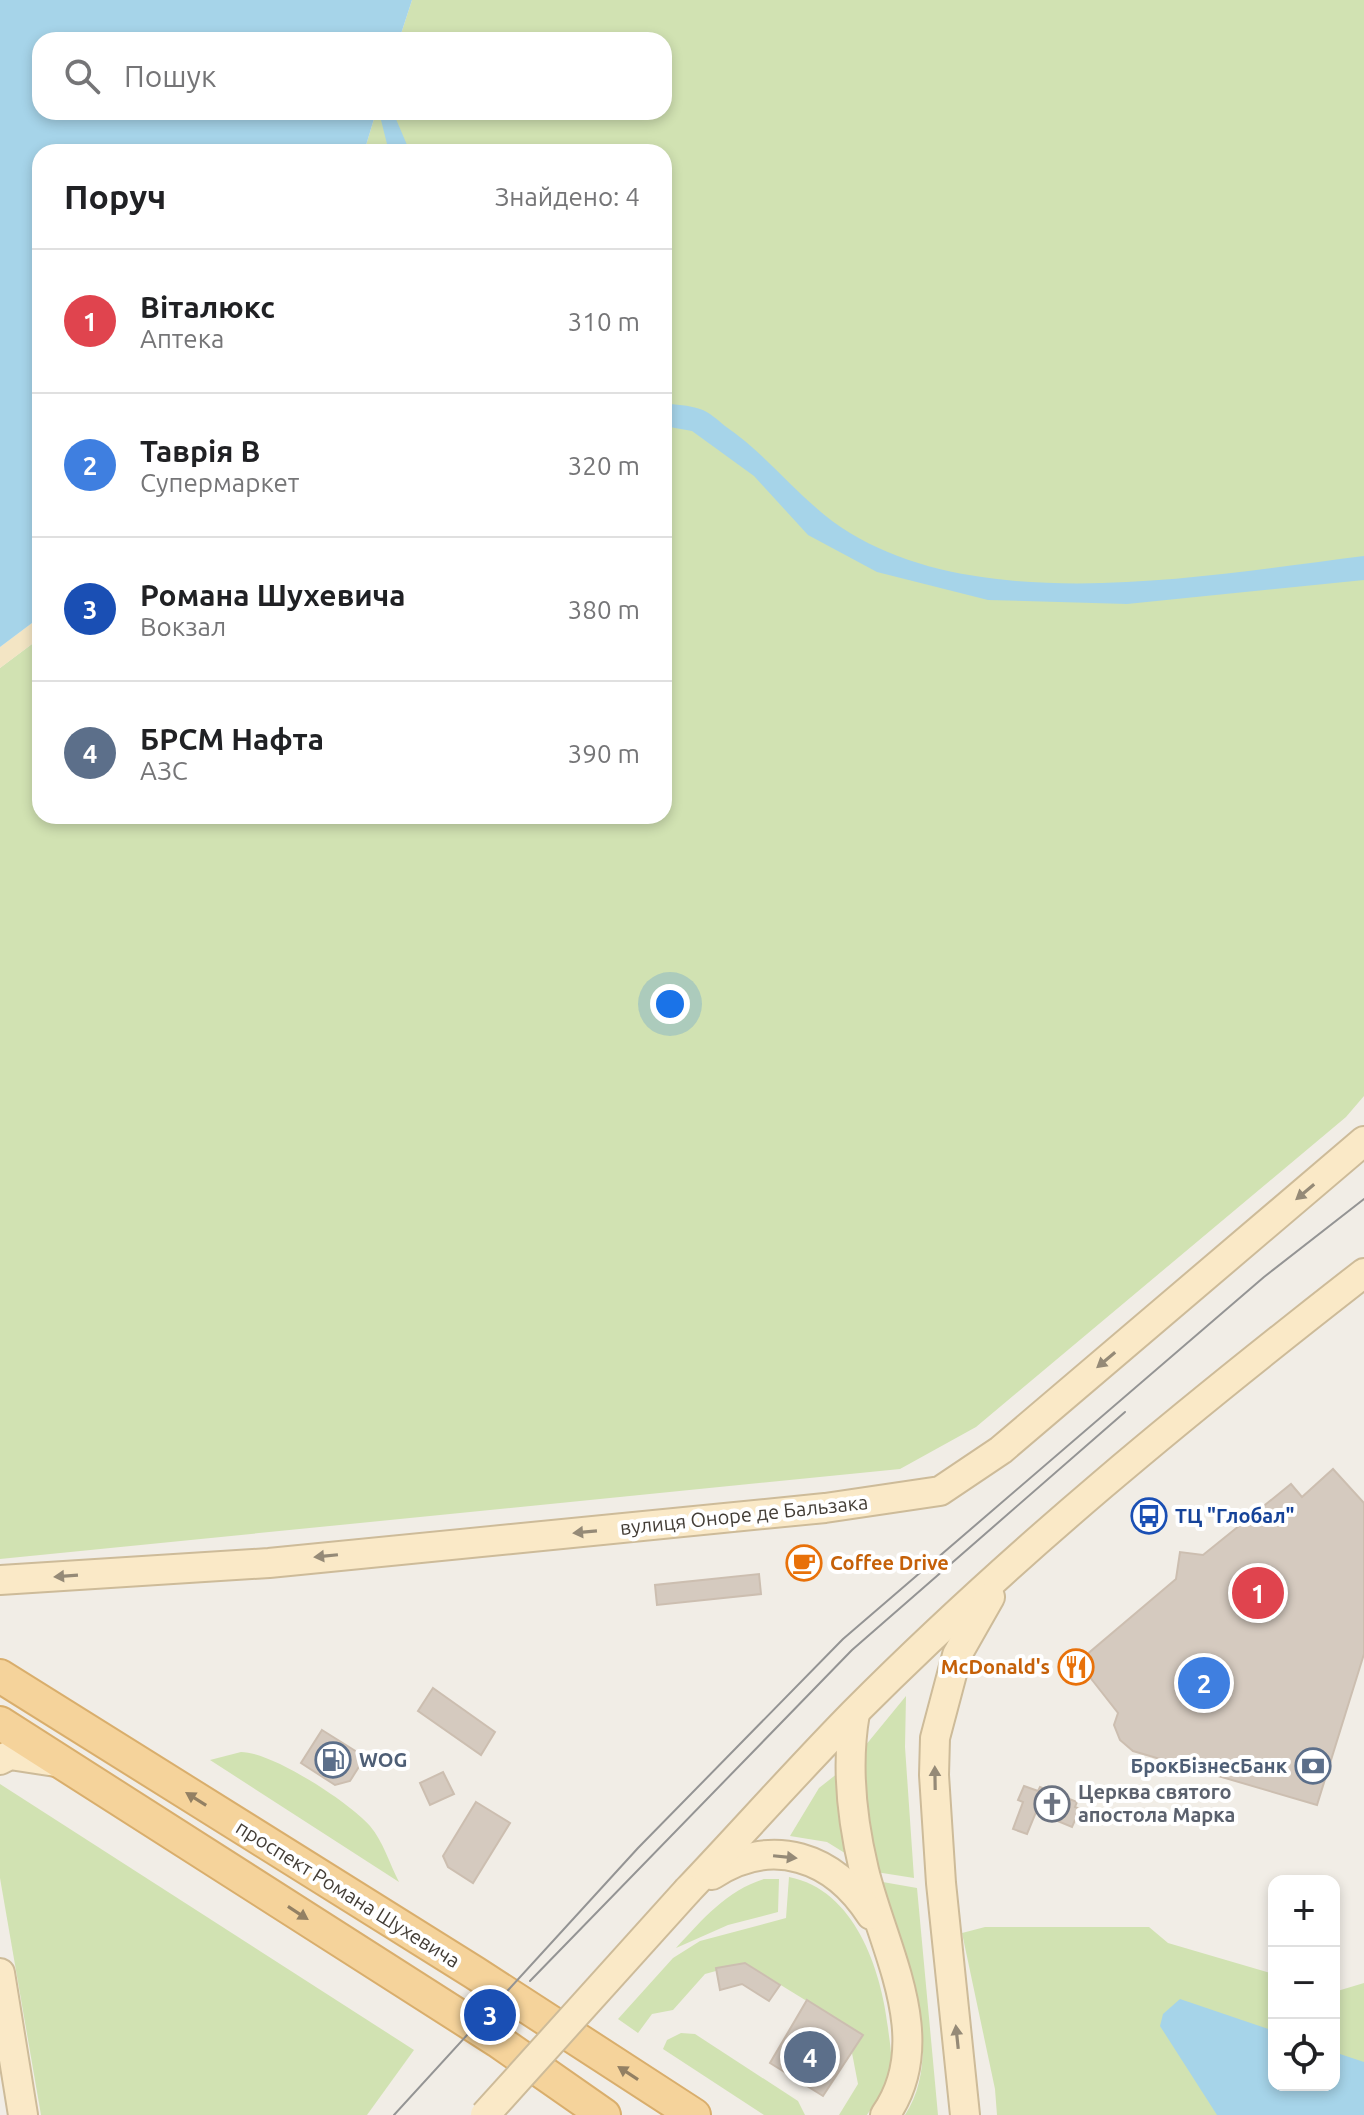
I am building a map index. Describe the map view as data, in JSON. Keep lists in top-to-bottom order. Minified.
{"streets":{"main road":["проспект Романа Шухевича"],"street":["вулиця Оноре де Бальзака"]},"places":{"bus stop":["ТЦ \"Глобал\""],"cafe":["Coffee Drive"],"restaurant":["McDonald's"],"fuel station":["WOG"],"bank":["БрокБізнесБанк"],"church":["Церква святого апостола Марка"]},"page":{"search":"Пошук","heading":["Поруч","Знайдено: 4"],"list":[{"mark":"1","name":"Віталюкс","note":"Аптека","value":"310 m"},{"mark":"2","name":"Таврія В","note":"Супермаркет","value":"320 m"},{"mark":"3","name":"Романа Шухевича","note":"Вокзал","value":"380 m"},{"mark":"4","name":"БРСМ Нафта","note":"АЗС","value":"390 m"}],"pins":["1","2","3","4"],"map_buttons":["+","−"]}}
